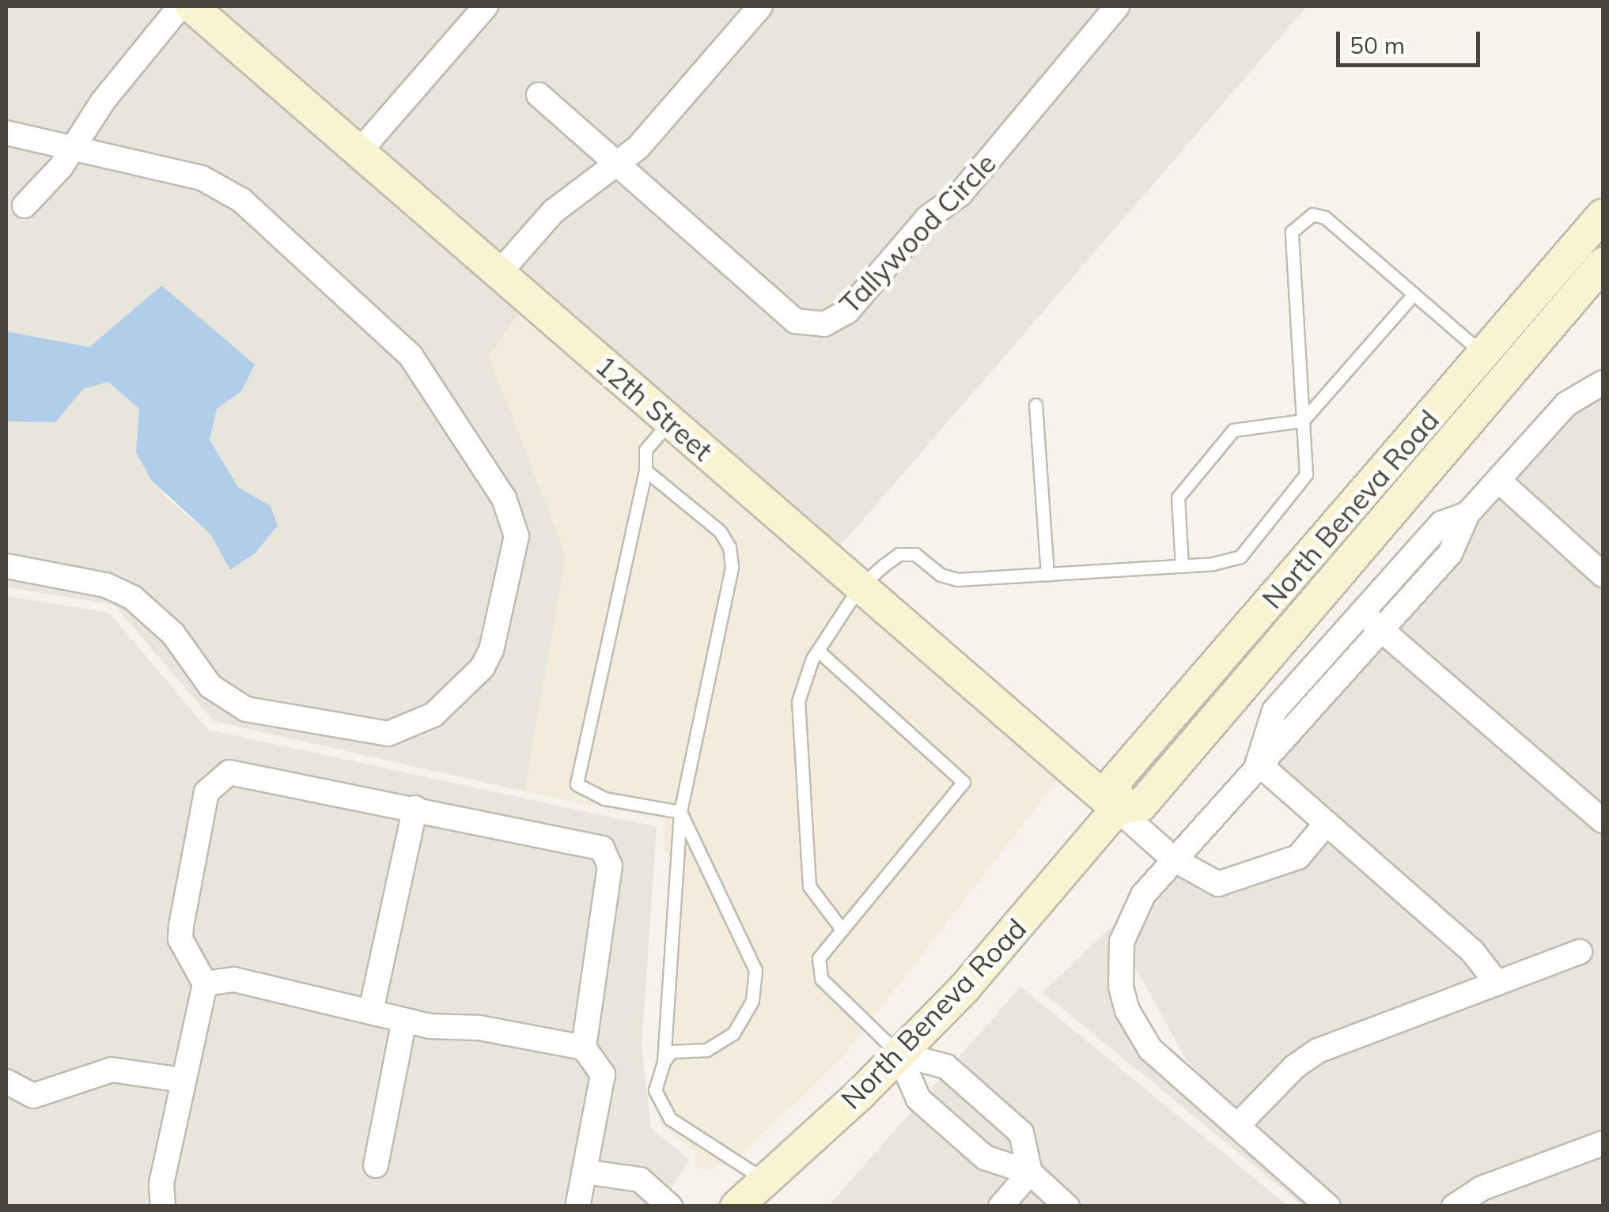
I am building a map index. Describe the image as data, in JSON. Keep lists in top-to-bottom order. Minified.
{"streets":{"main road":["12th Street","North Beneva Road"],"street":["Tallywood Circle"]},"crossings":[["12th Street","North Beneva Road"]],"scale_bar":"50 m"}
